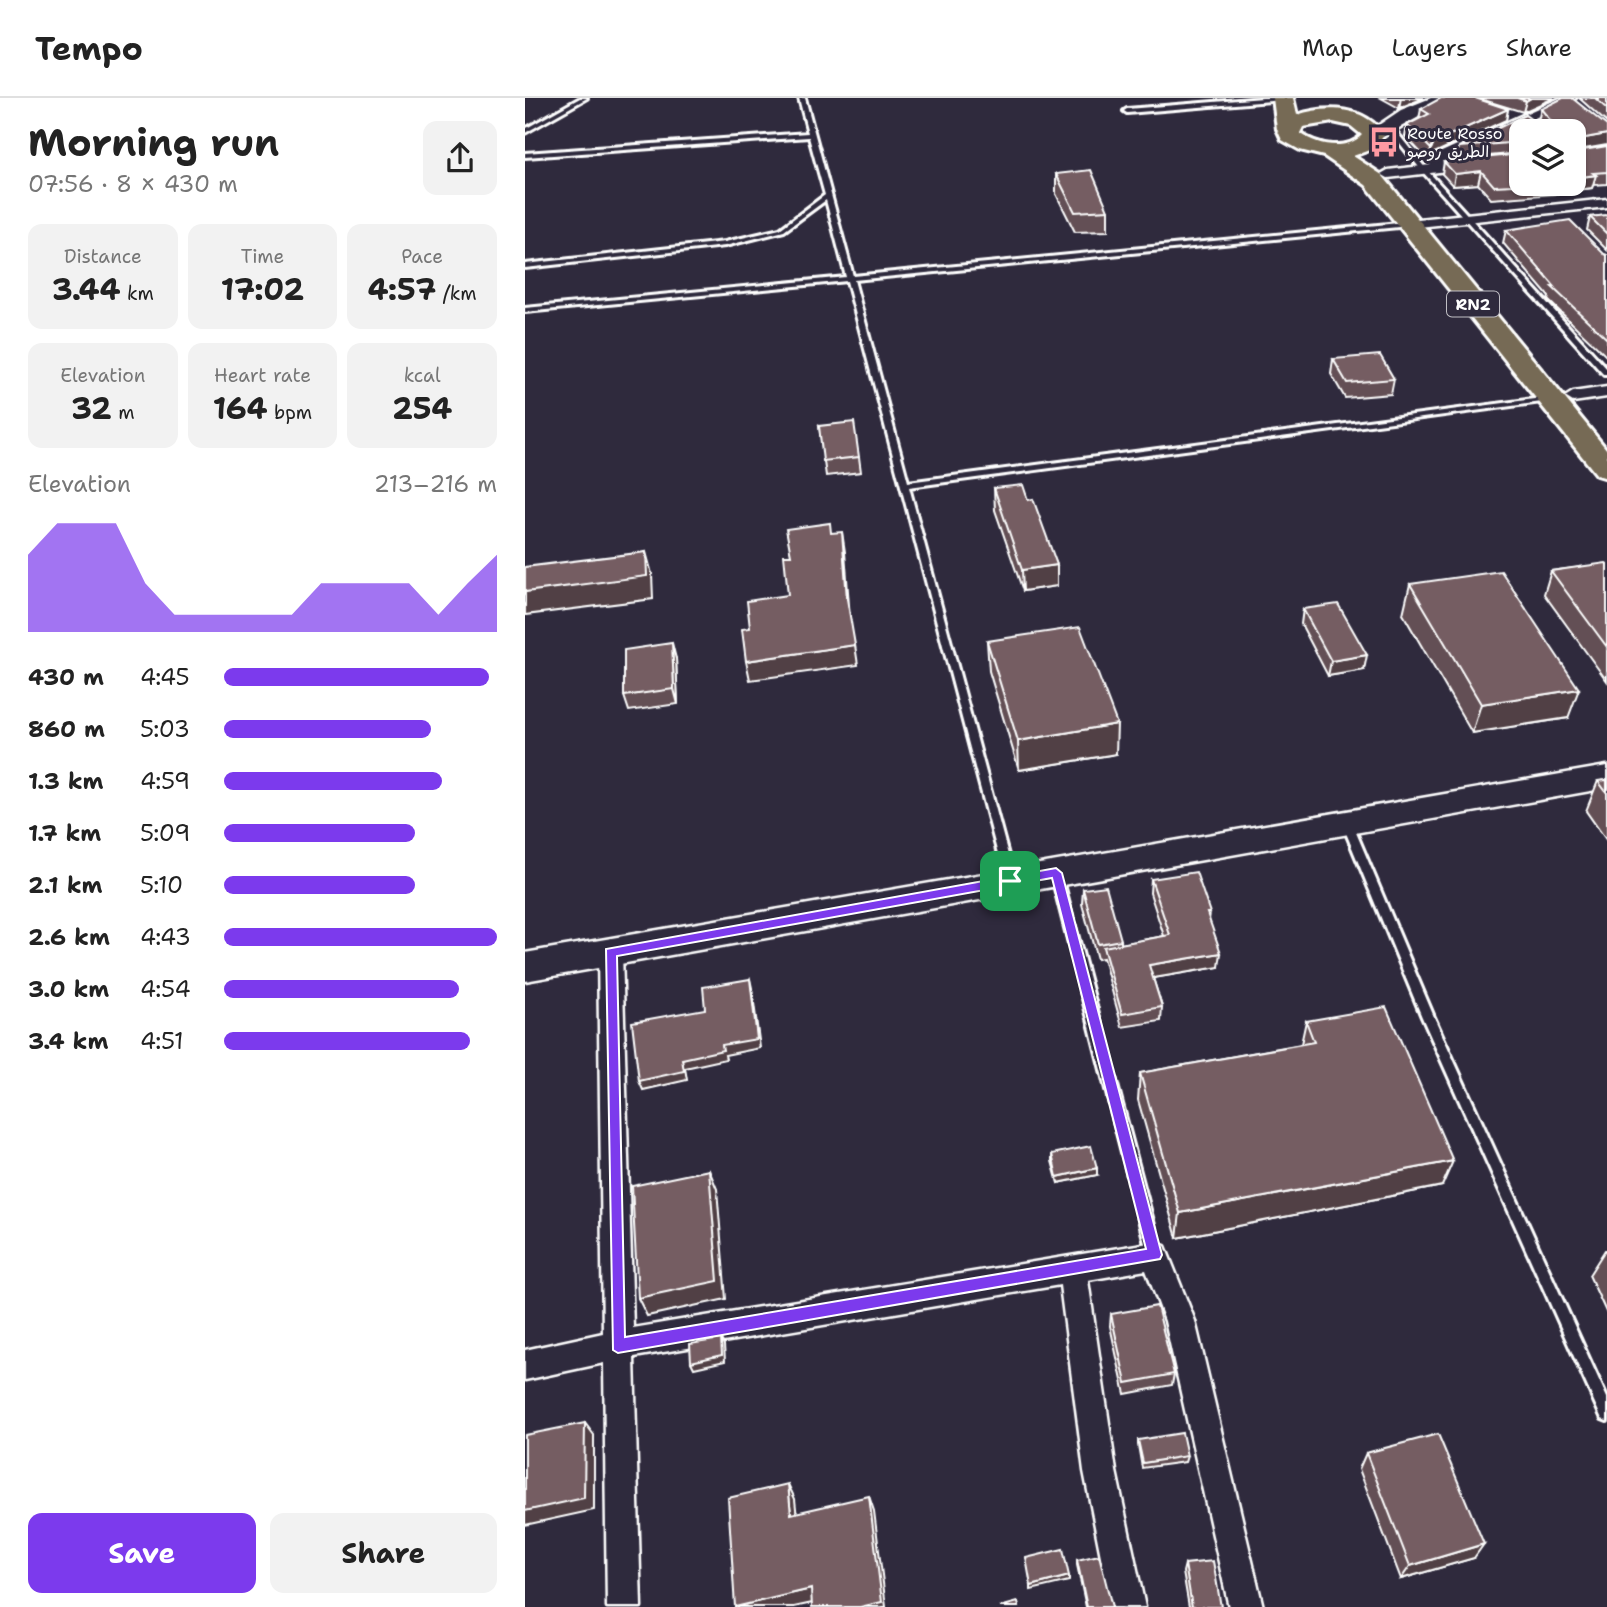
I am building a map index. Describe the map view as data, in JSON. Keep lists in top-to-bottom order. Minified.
{"streets":{"highway":["RN2"]},"places":{"bus stop":["Route Rosso الطريق روصو"]},"page":{"header":"Tempo","nav":["Map","Layers","Share"],"heading":["Morning run","07:56 · 8 × 430 m"],"stats":[["Distance","3.44 km"],["Time","17:02"],["Pace","4:57 /km"],["Elevation","32 m"],["Heart rate","164 bpm"],["kcal","254"]],"chart":["Elevation","213–216 m"],"list":[{"name":"430 m","note":"4:45"},{"name":"860 m","note":"5:03"},{"name":"1.3 km","note":"4:59"},{"name":"1.7 km","note":"5:09"},{"name":"2.1 km","note":"5:10"},{"name":"2.6 km","note":"4:43"},{"name":"3.0 km","note":"4:54"},{"name":"3.4 km","note":"4:51"}],"buttons":["Save","Share"]}}
